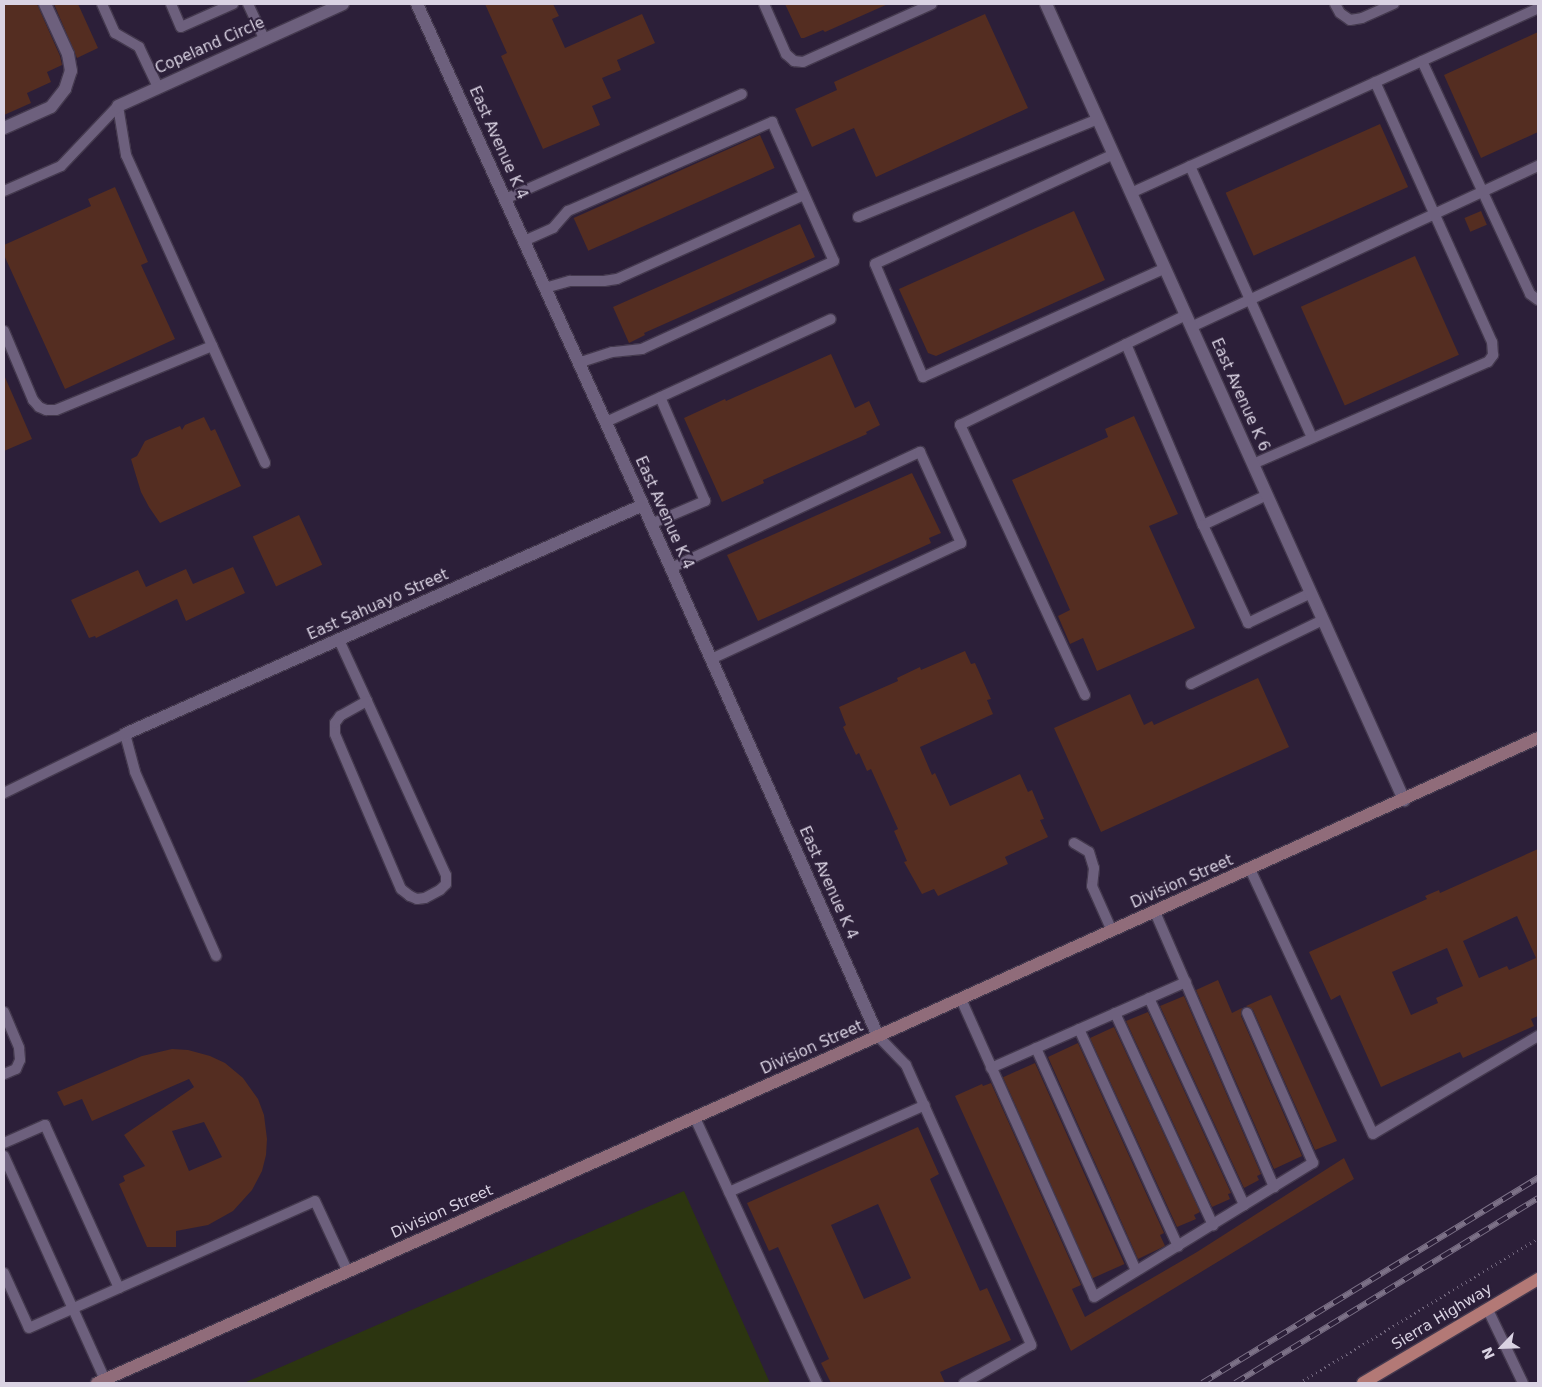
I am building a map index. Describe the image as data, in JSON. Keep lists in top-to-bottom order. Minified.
{"streets":{"main road":["Division Street","Sierra Highway"],"street":["Copeland Circle","East Avenue K 4","East Avenue K 6","East Sahuayo Street"]},"crossings":[["East Avenue K 4","East Sahuayo Street"],["East Avenue K 4","Division Street"],["East Avenue K 6","Division Street"]],"north":"bottom left"}
